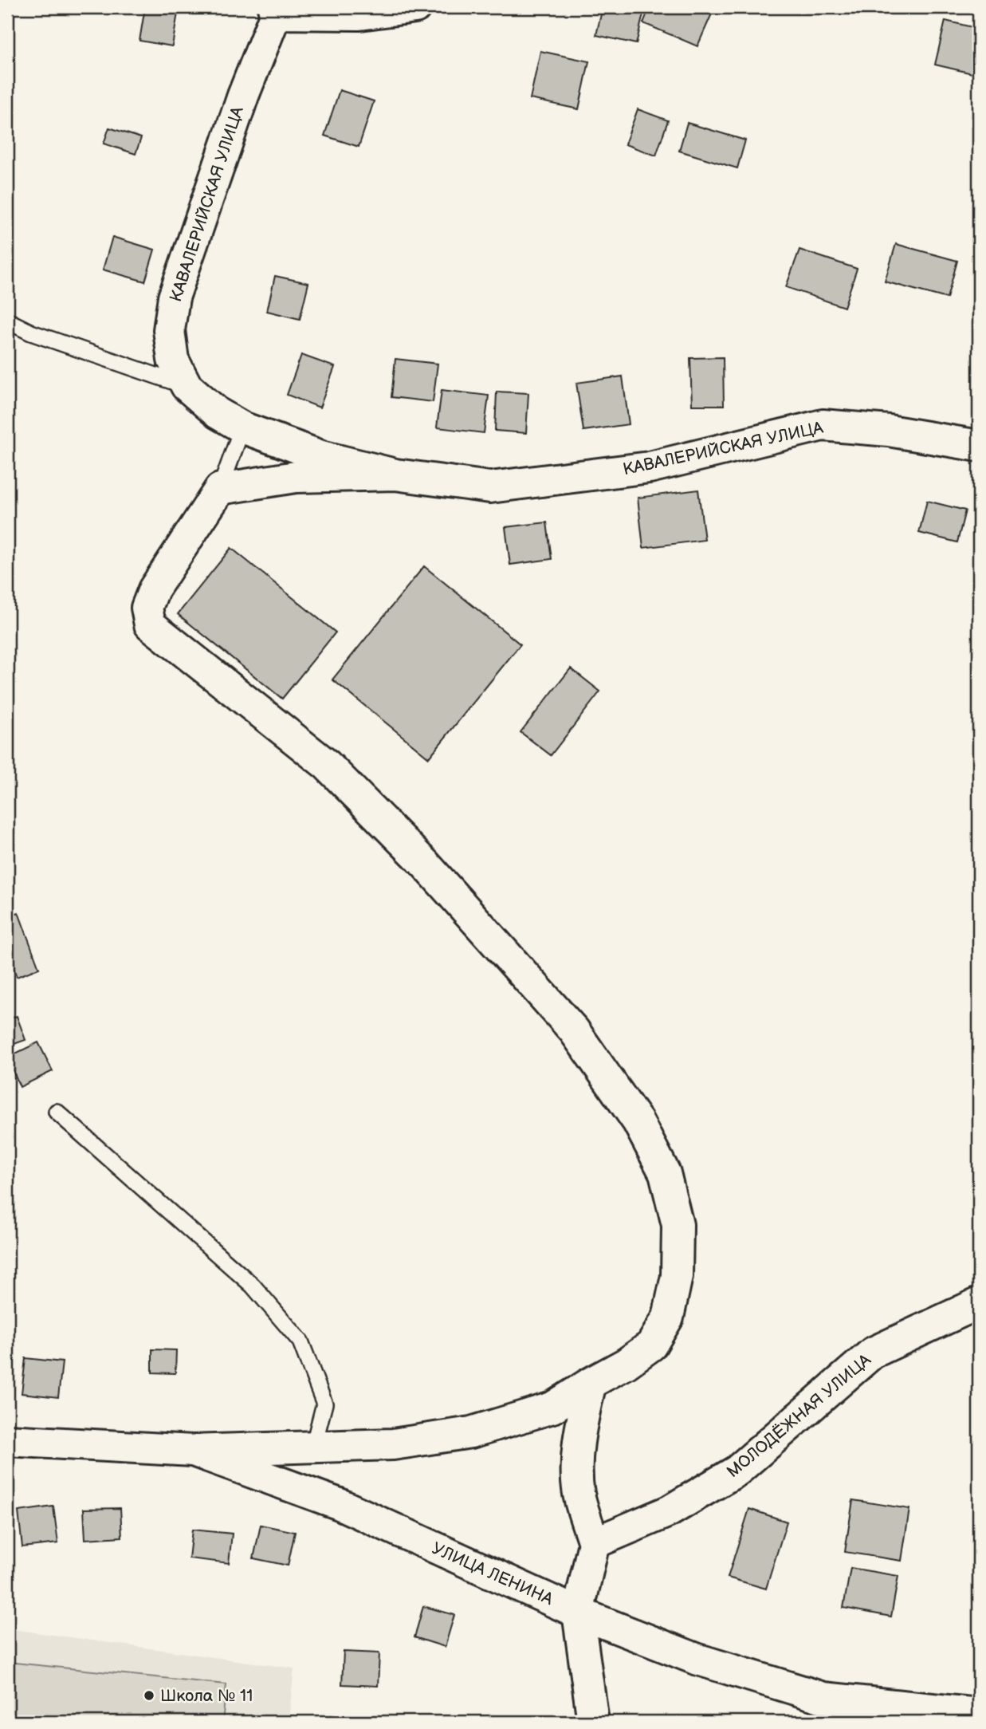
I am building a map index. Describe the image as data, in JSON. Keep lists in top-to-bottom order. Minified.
{"streets":{"street":["КАВАЛЕРИЙСКАЯ УЛИЦА","МОЛОДЁЖНАЯ УЛИЦА","УЛИЦА ЛЕНИНА"]},"places":["Школа № 11"]}
